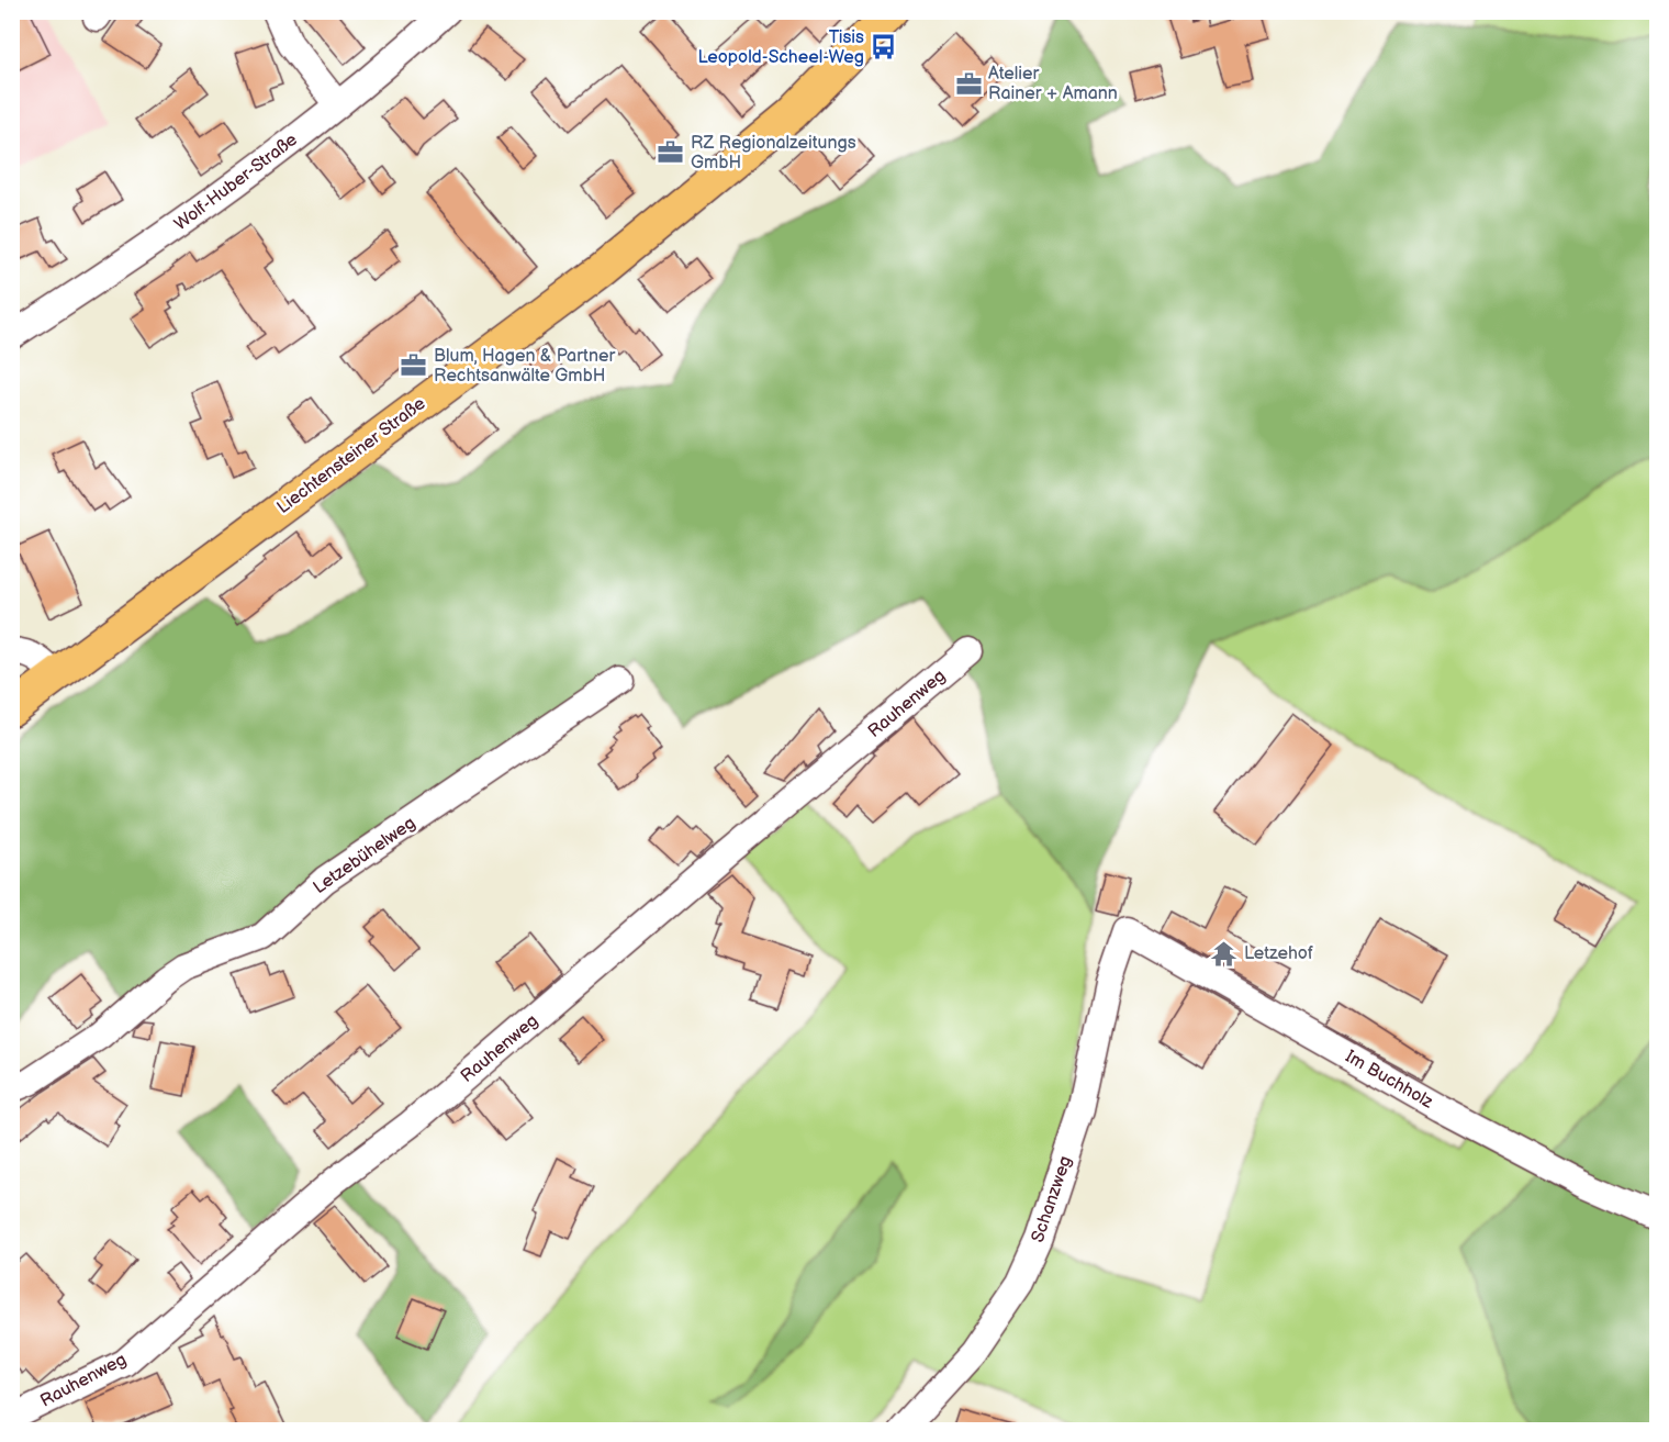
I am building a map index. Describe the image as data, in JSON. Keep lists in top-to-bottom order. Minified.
{"streets":{"main road":["Liechtensteiner Straße"],"street":["Wolf-Huber-Straße","Rauhenweg","Letzebühelweg","Im Buchholz","Schanzweg"]},"crossings":[["Im Buchholz","Schanzweg"]],"places":{"bus stop":["Tisis Leopold-Scheel-Weg"],"office":["Atelier Rainer + Amann","RZ Regionalzeitungs GmbH","Blum, Hagen & Partner Rechtsanwälte GmbH"],"temple":["Letzehof"]}}
